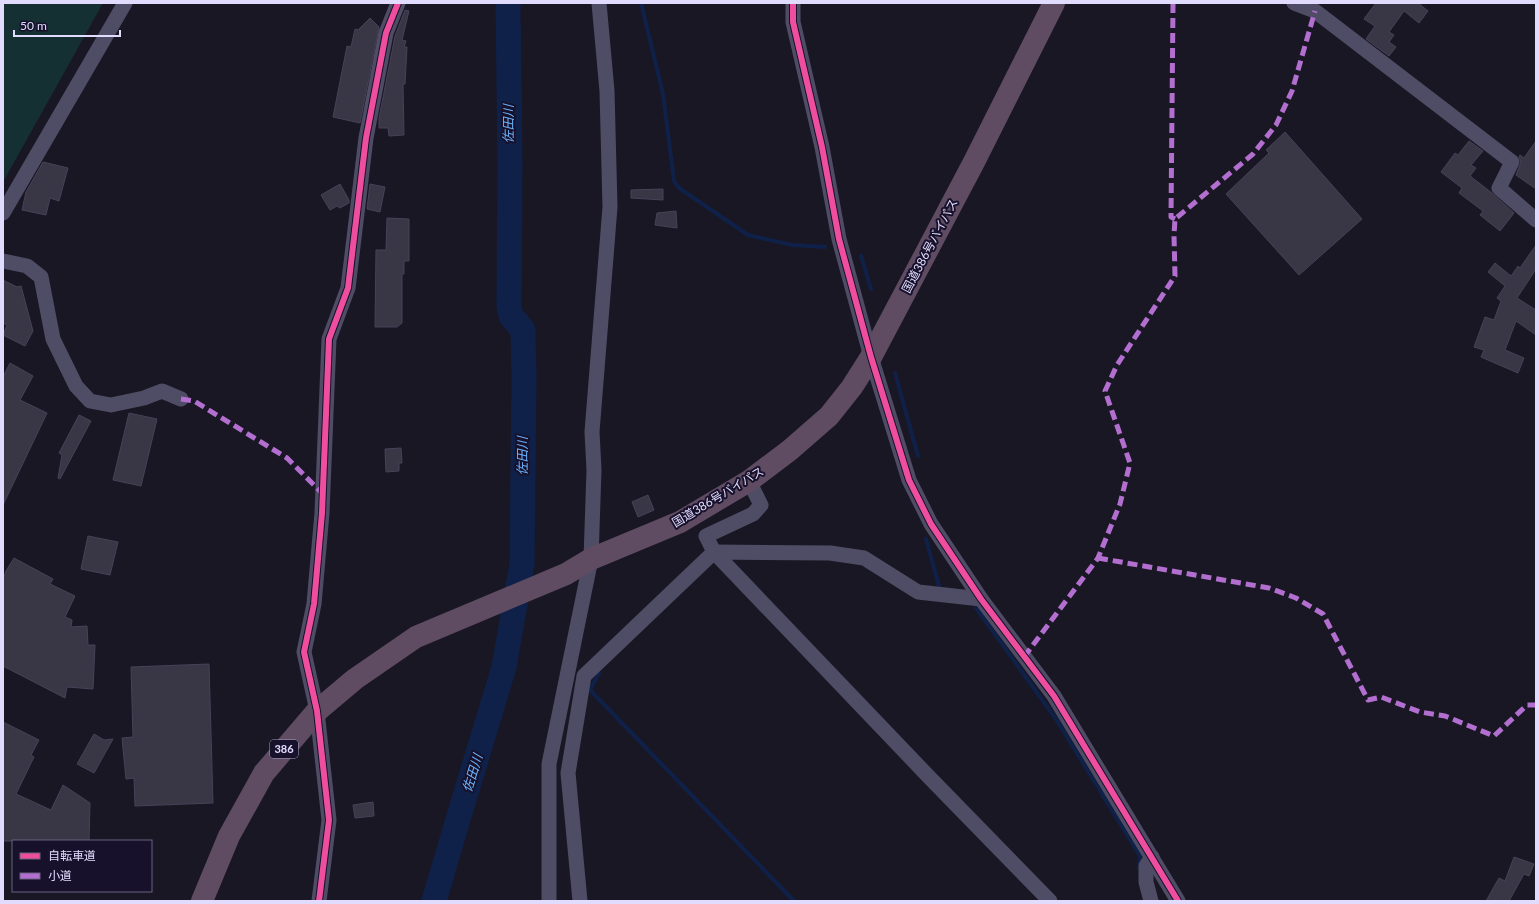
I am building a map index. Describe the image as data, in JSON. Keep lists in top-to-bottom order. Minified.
{"streets":{"highway":["国道386号バイパス","386"]},"water":["佐田川"],"legend":["自転車道","小道"],"scale_bar":"50 m"}
